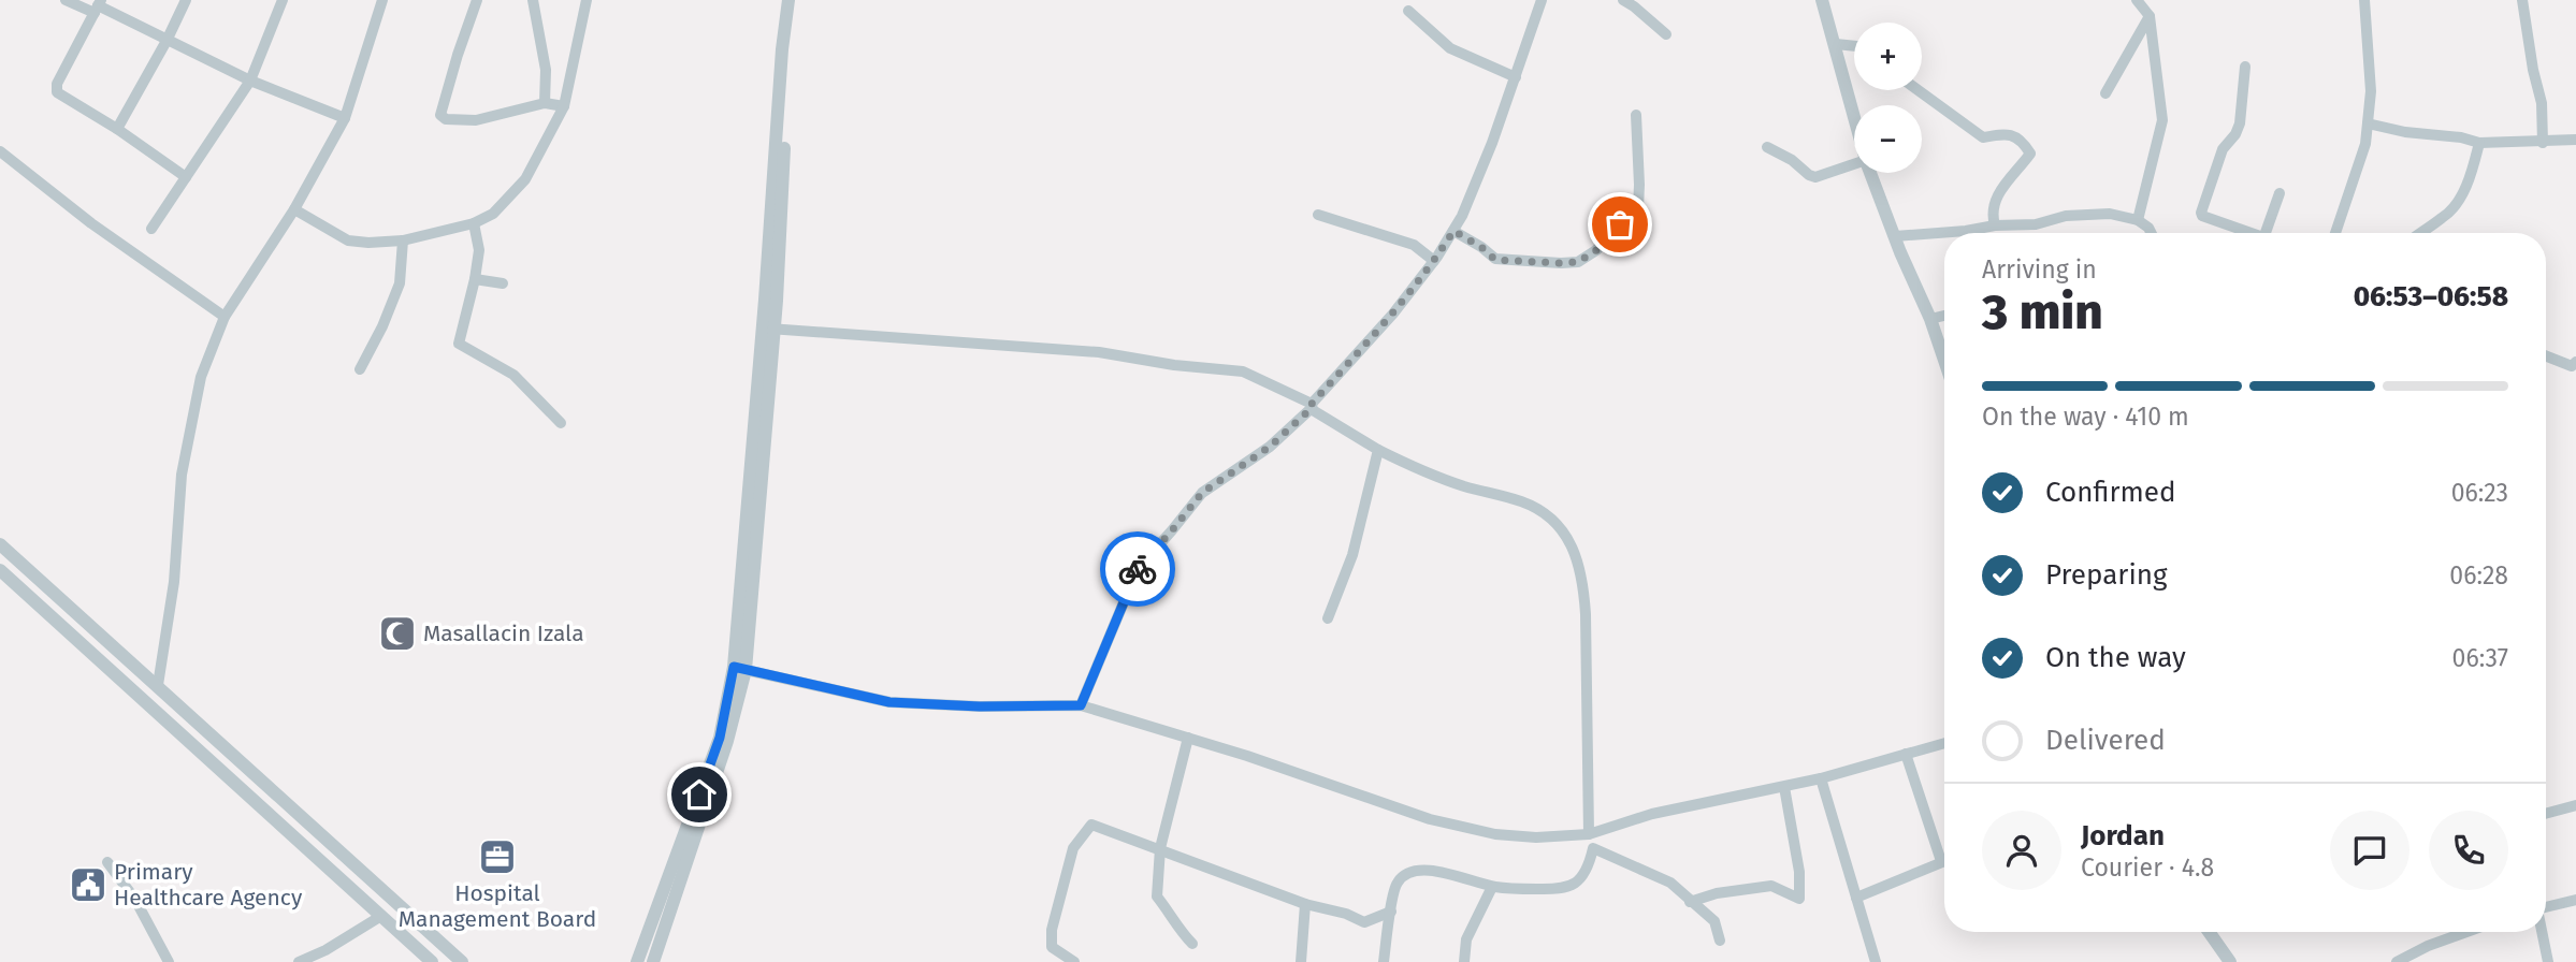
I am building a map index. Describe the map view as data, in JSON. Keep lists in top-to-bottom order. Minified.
{"places":{"mosque":["Masallacin Izala"],"office":["Hospital Management Board"],"public building":["Primary Healthcare Agency"]},"page":{"map_buttons":["+","−"],"heading":["3 min","Arriving in","06:53–06:58"],"panel":["Jordan","Courier · 4.8"],"bar":"On the way · 410 m","list":[["Confirmed","06:23"],["Preparing","06:28"],["On the way","06:37"],"Delivered"]}}
